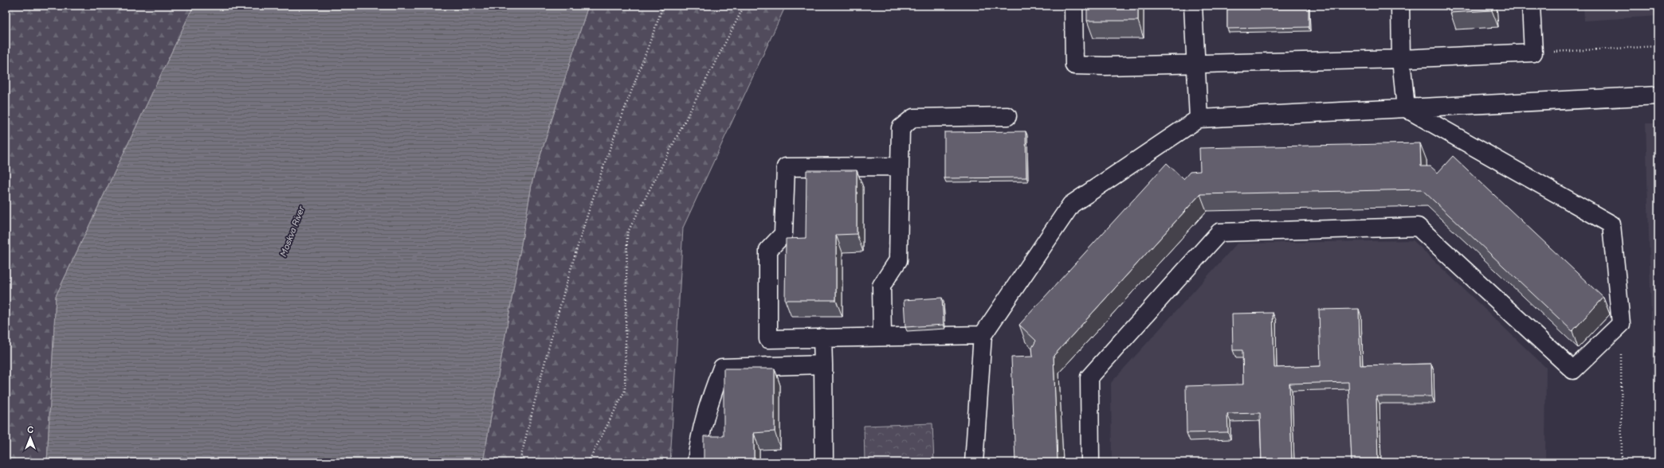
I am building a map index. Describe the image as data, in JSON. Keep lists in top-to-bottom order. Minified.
{"water":["Moskva River"],"north":"top"}
